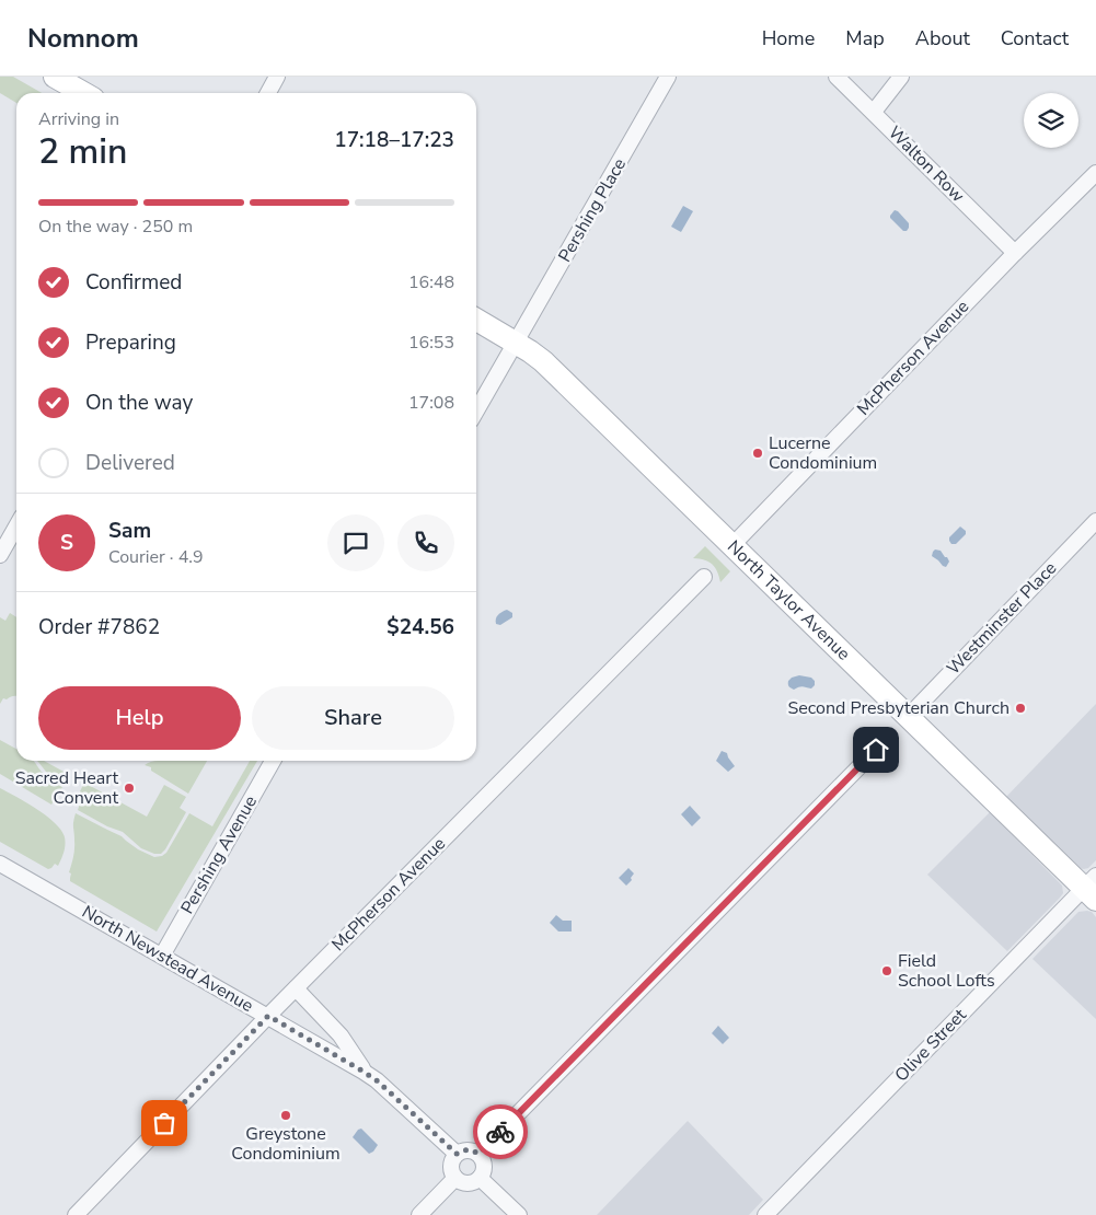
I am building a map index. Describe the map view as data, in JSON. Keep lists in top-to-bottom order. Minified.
{"streets":{"street":["Walton Row","Pershing Place","McPherson Avenue","North Taylor Avenue","Westminster Place","Pershing Avenue","North Newstead Avenue","Olive Street"]},"crossings":[["Walton Row","McPherson Avenue"],["Pershing Place","North Taylor Avenue"],["McPherson Avenue","North Taylor Avenue"],["McPherson Avenue","North Newstead Avenue"],["North Taylor Avenue","Westminster Place"],["North Taylor Avenue","Olive Street"],["Pershing Avenue","North Newstead Avenue"]],"places":["Lucerne Condominium","Second Presbyterian Church","Sacred Heart Convent","Field School Lofts","Greystone Condominium"],"page":{"header":"Nomnom","nav":["Home","Map","About","Contact"],"heading":["2 min","Arriving in","17:18–17:23"],"panel":["Sam","Courier · 4.9","Order #7862","$24.56"],"bar":"On the way · 250 m","list":[["Confirmed","16:48"],["Preparing","16:53"],["On the way","17:08"],"Delivered"],"round":"S","buttons":["Help","Share"]}}
